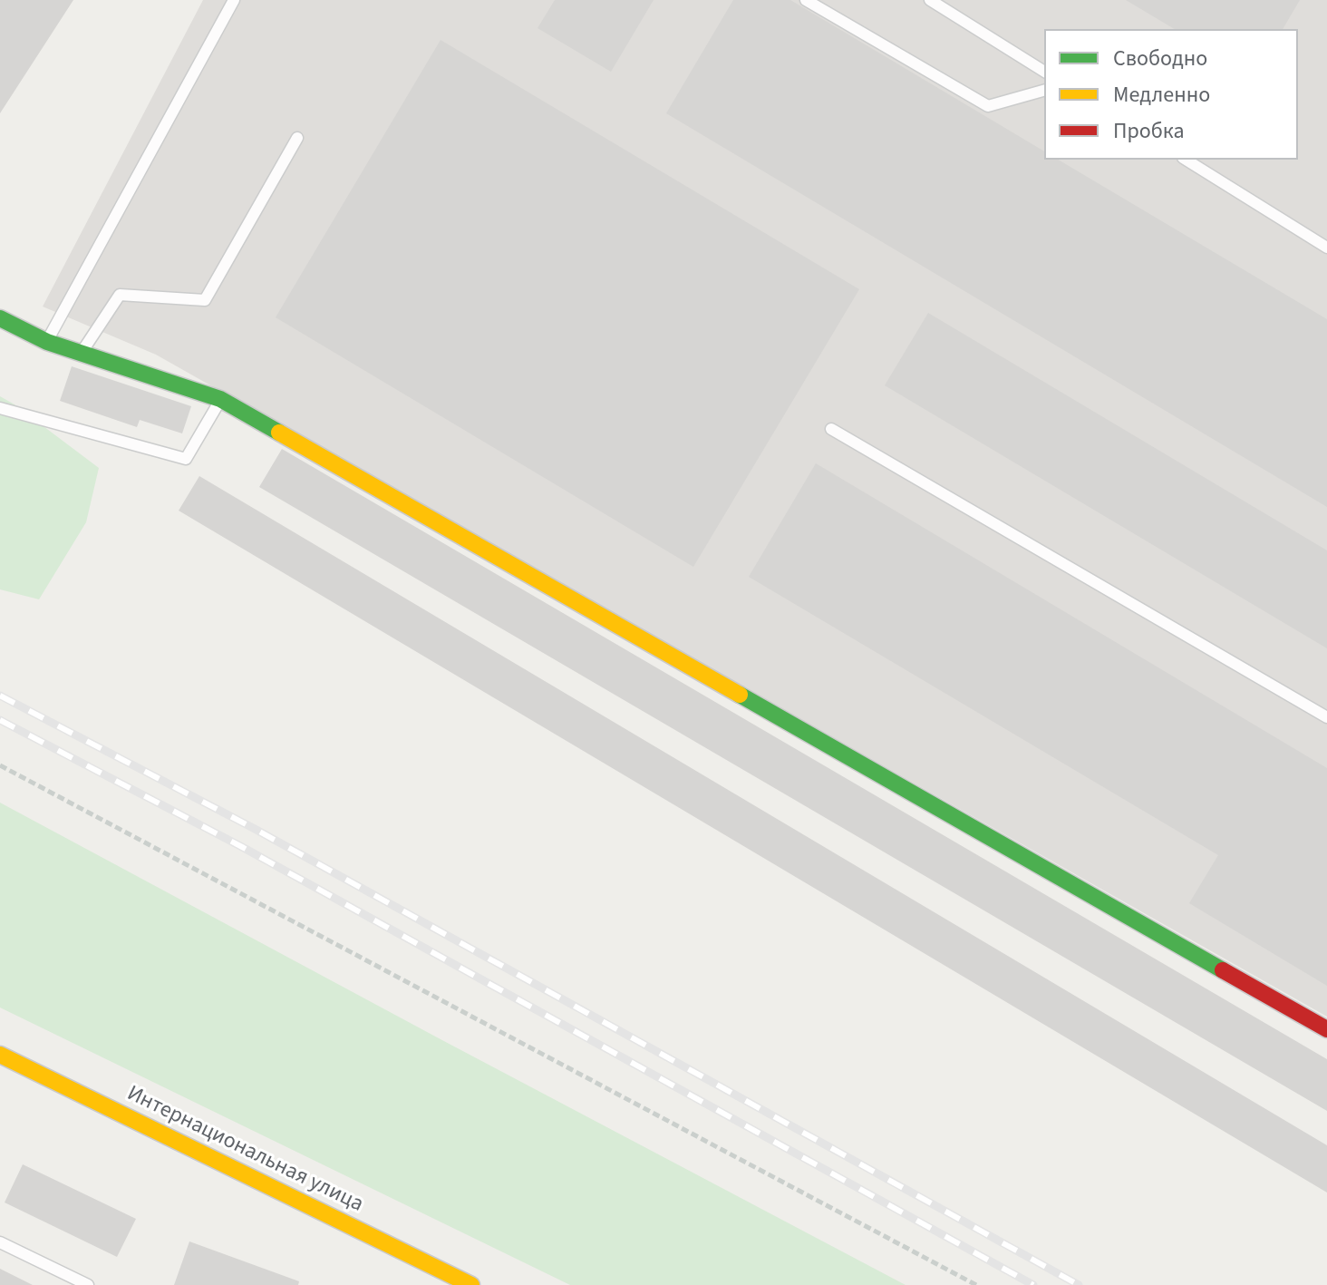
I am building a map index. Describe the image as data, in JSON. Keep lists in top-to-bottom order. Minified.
{"streets":{"street":["Интернациональная улица"]},"legend":["Свободно","Медленно","Пробка"]}
